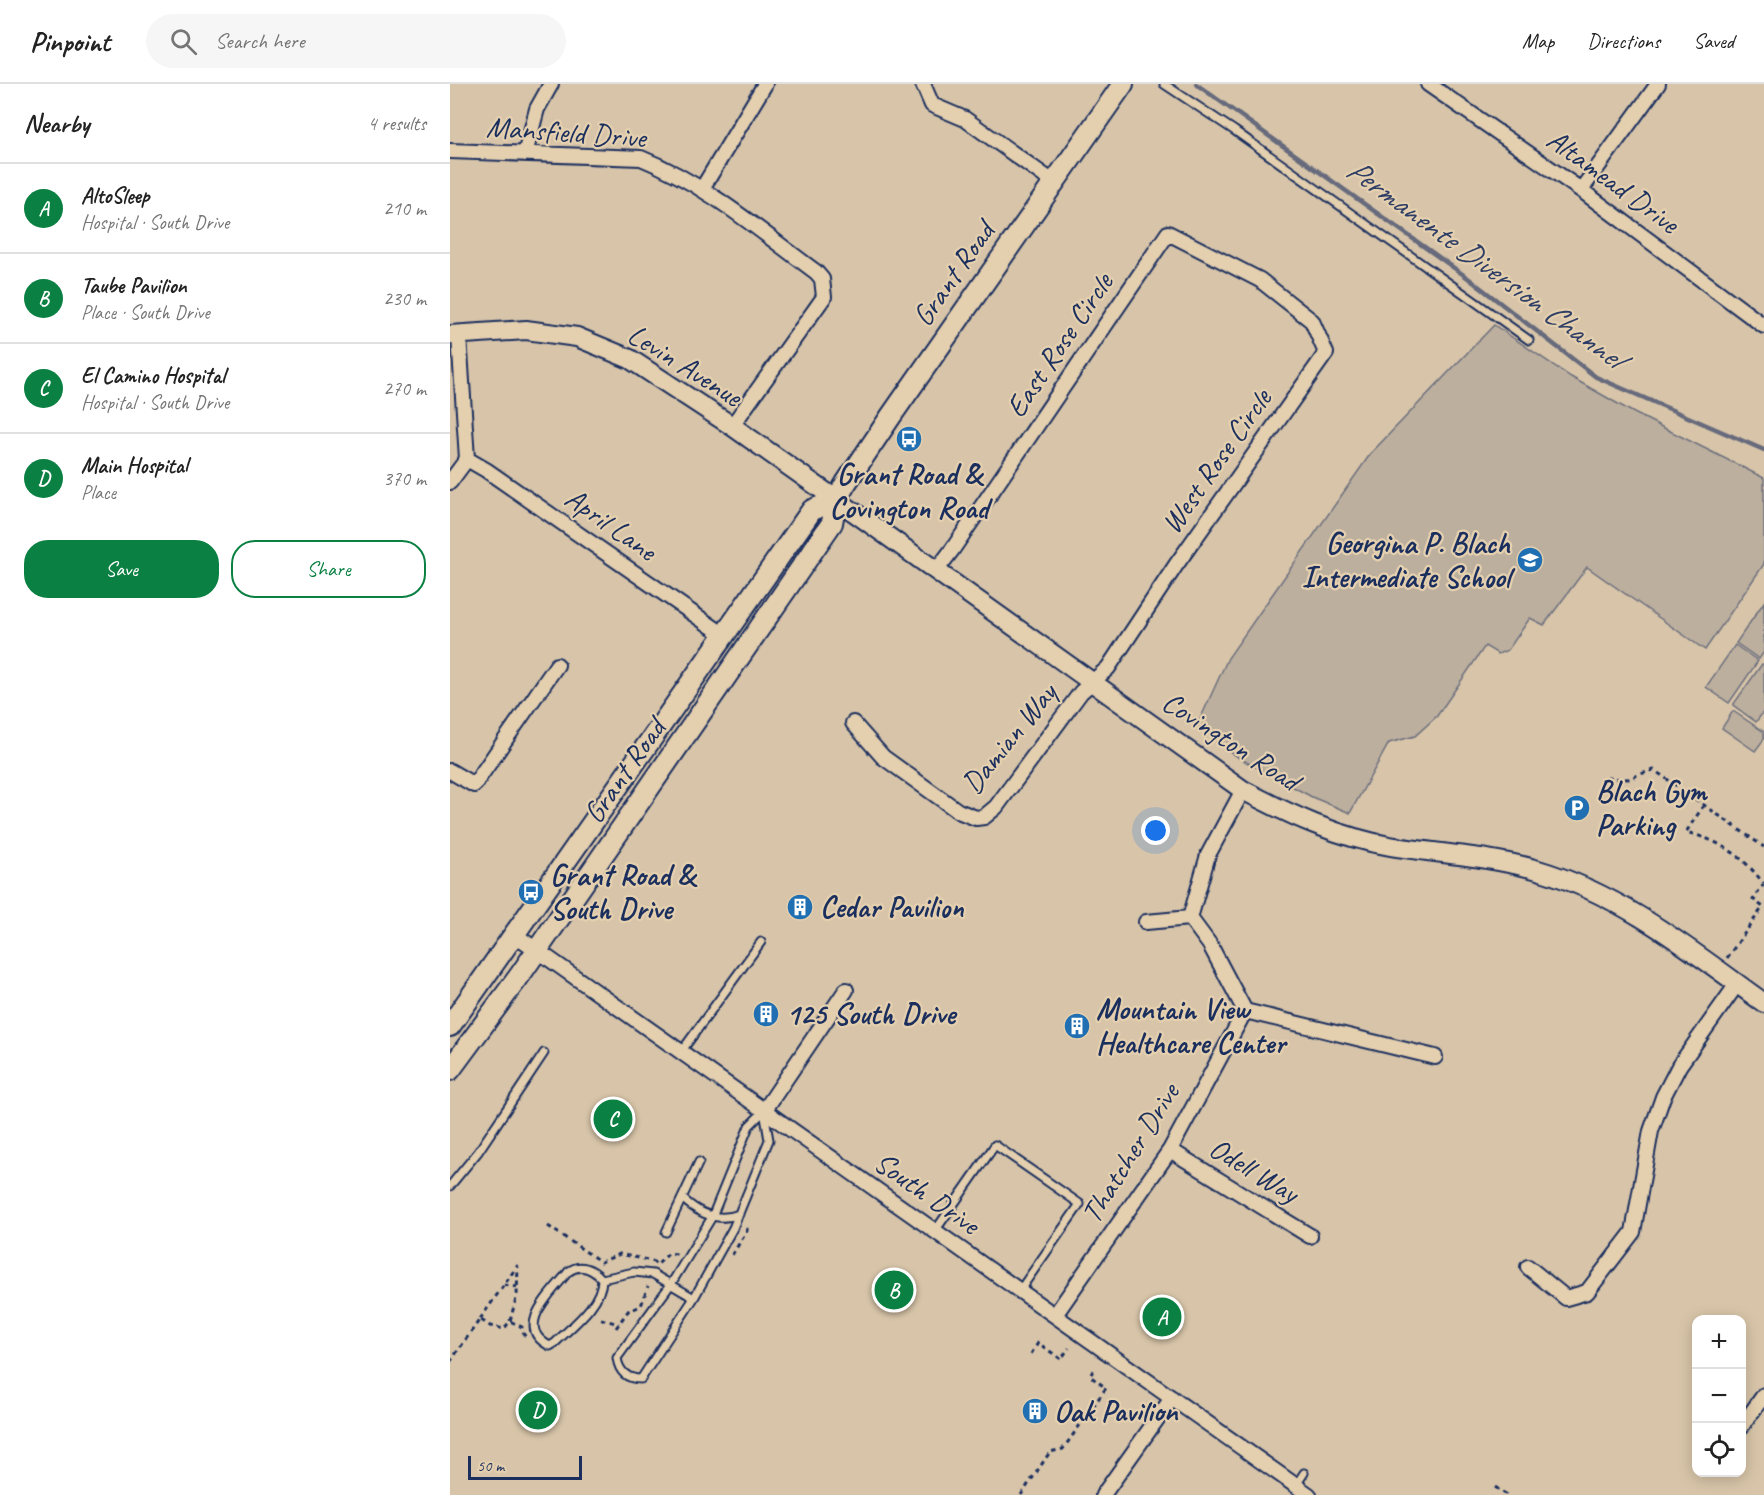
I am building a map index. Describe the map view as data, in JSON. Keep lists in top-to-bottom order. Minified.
{"streets":{"main road":["Grant Road"],"street":["Mansfield Drive","Altamead Drive","East Rose Circle","Levin Avenue","West Rose Circle","April Lane","Damian Way","Covington Road","Thatcher Drive","Odell Way","South Drive"]},"crossings":[["Mansfield Drive","Levin Avenue"],["Grant Road","Levin Avenue"],["Grant Road","April Lane"],["Grant Road","Covington Road"],["Grant Road","South Drive"],["East Rose Circle","West Rose Circle"],["East Rose Circle","Covington Road"],["Levin Avenue","Covington Road"],["West Rose Circle","Damian Way"],["West Rose Circle","Covington Road"],["Damian Way","Covington Road"],["Thatcher Drive","Odell Way"],["Thatcher Drive","South Drive"]],"water":["Permanente Diversion Channel"],"places":{"bus stop":["Grant Road & Covington Road","Grant Road & South Drive"],"school or university":["Georgina P. Blach Intermediate School"],"parking":["Blach Gym Parking"],"building":["Cedar Pavilion","125 South Drive","Mountain View Healthcare Center","Oak Pavilion"]},"scale_bar":"50 m","page":{"header":"Pinpoint","search":"Search here","nav":["Map","Directions","Saved"],"heading":["Nearby","4 results"],"list":[{"mark":"A","name":"AltoSleep","note":"Hospital · South Drive","value":"210 m"},{"mark":"B","name":"Taube Pavilion","note":"Place · South Drive","value":"230 m"},{"mark":"C","name":"El Camino Hospital","note":"Hospital · South Drive","value":"270 m"},{"mark":"D","name":"Main Hospital","note":"Place","value":"370 m"}],"buttons":["Save","Share"],"pins":["C","B","A","D"],"map_buttons":["+","−"],"scale":"50 m"}}
